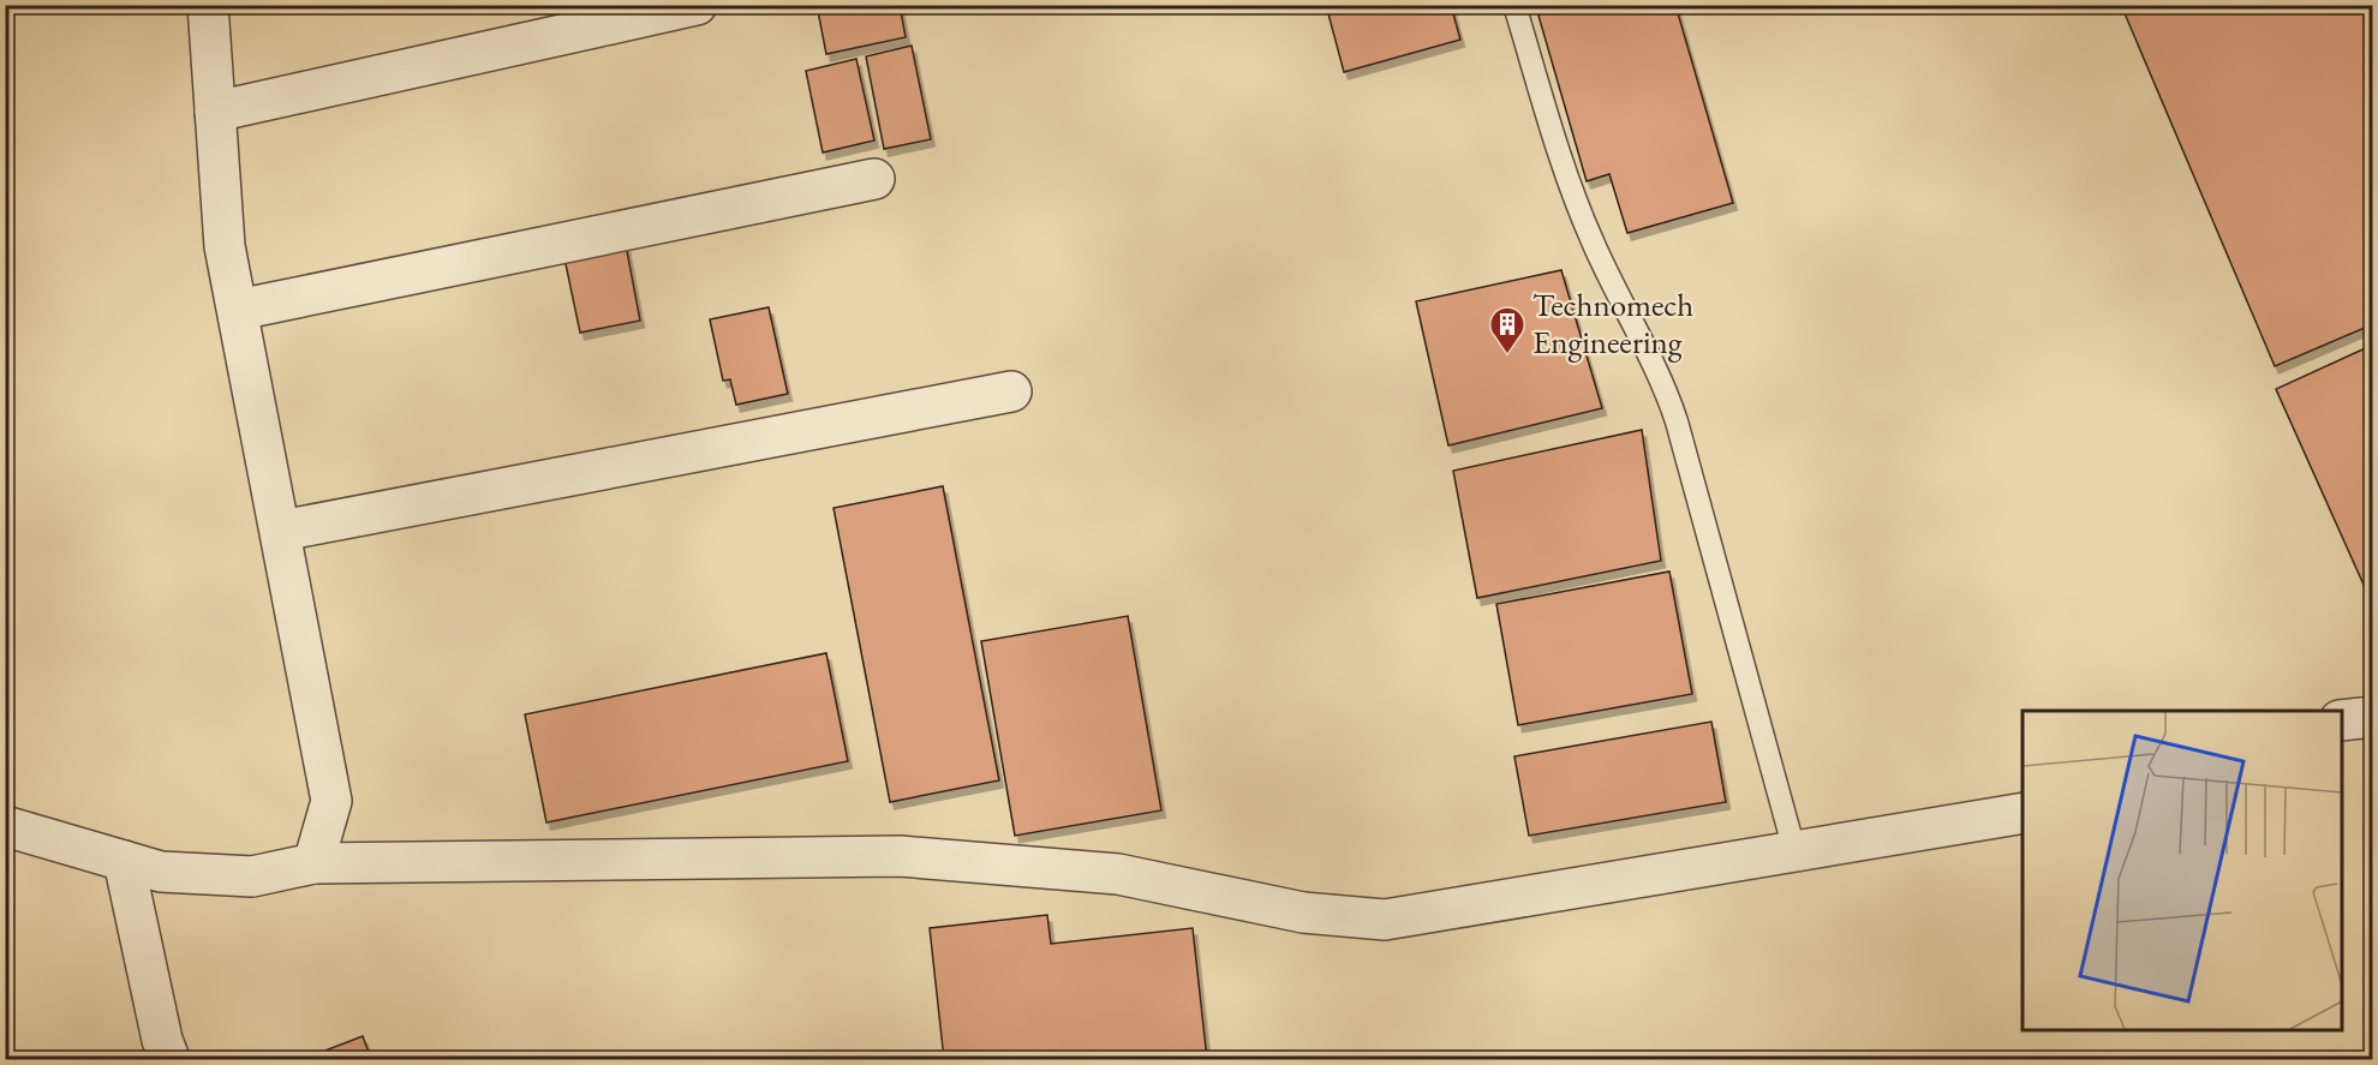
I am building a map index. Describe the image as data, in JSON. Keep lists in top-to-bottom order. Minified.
{"places":{"building":["Technomech Engineering"]}}
